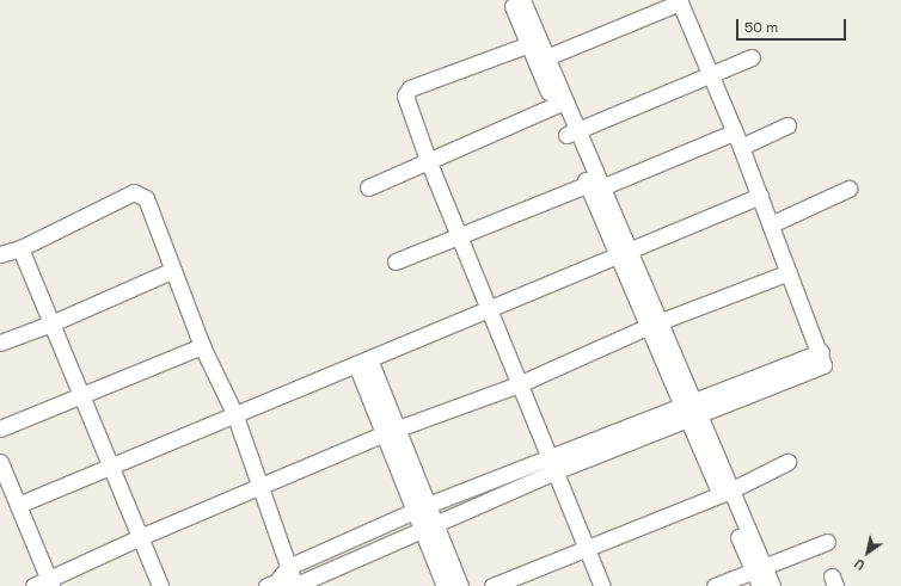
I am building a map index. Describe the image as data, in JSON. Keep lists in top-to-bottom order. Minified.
{"scale_bar":"50 m","north":"bottom left"}
